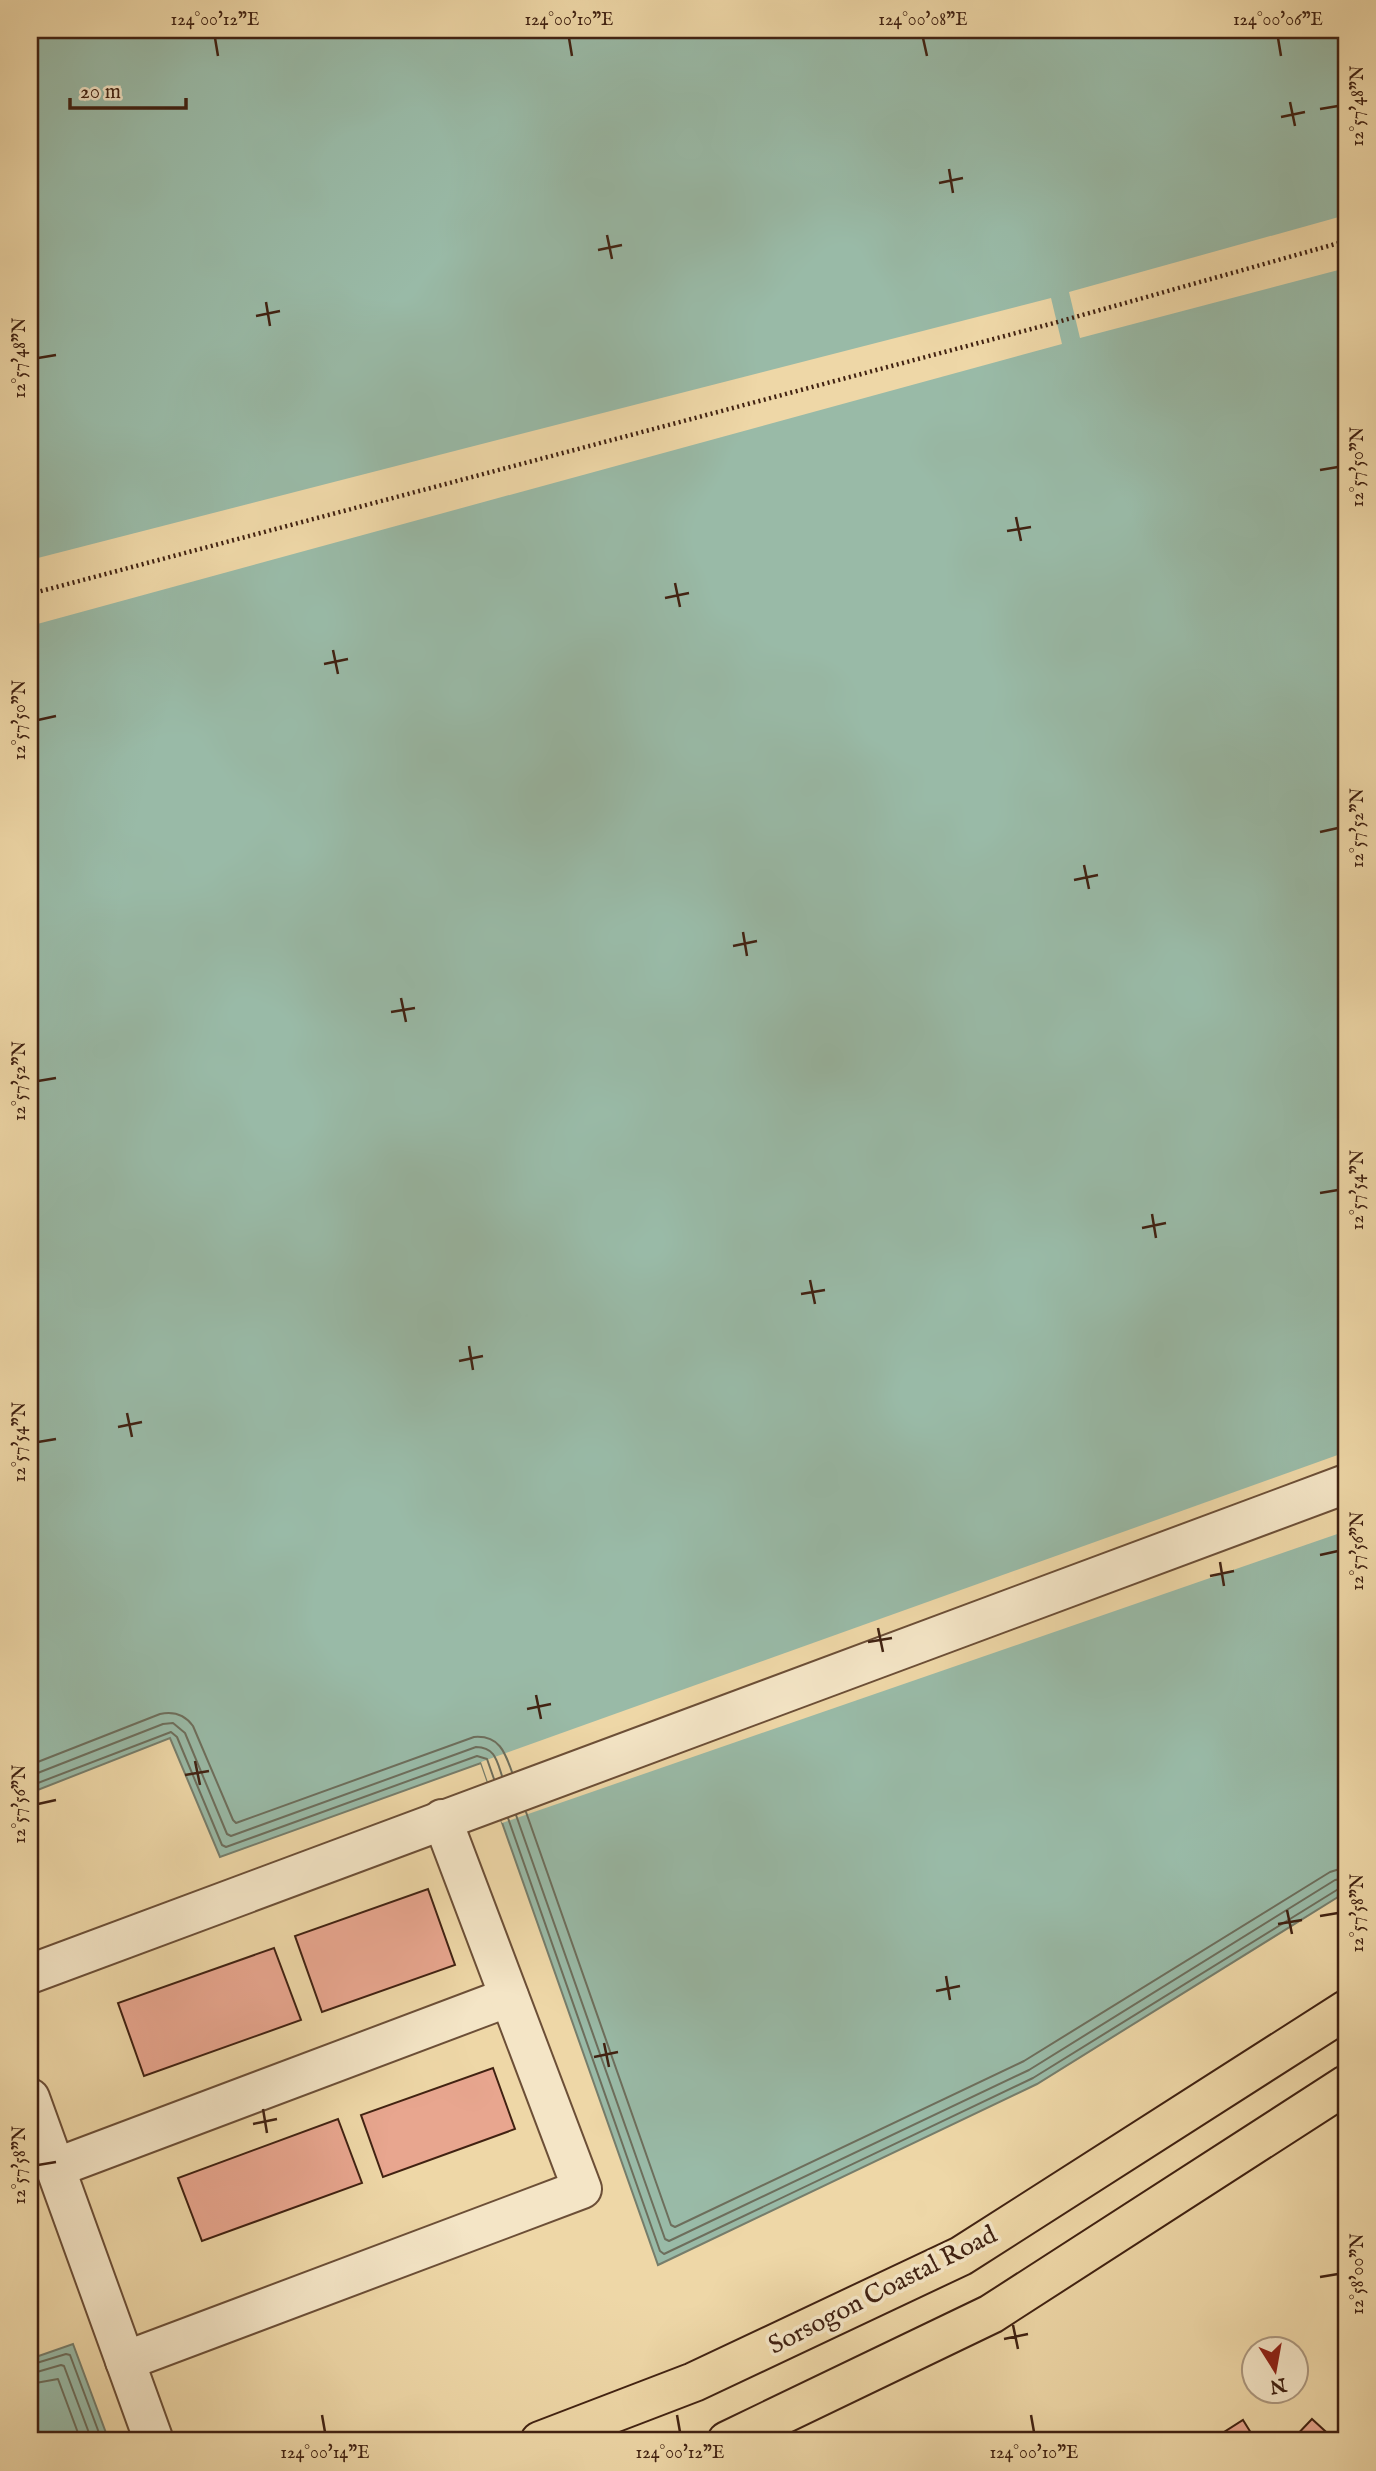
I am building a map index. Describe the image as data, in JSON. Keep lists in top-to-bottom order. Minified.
{"streets":{"highway":["Sorsogon Coastal Road"]},"scale_bar":"20 m","north":"bottom","coordinates":["124°00'12\"E","124°00'10\"E","124°00'08\"E","124°00'06\"E","12°57'48\"N","12°57'50\"N","12°57'52\"N","12°57'54\"N","12°57'56\"N","12°57'58\"N","12°58'00\"N","124°00'14\"E"]}
